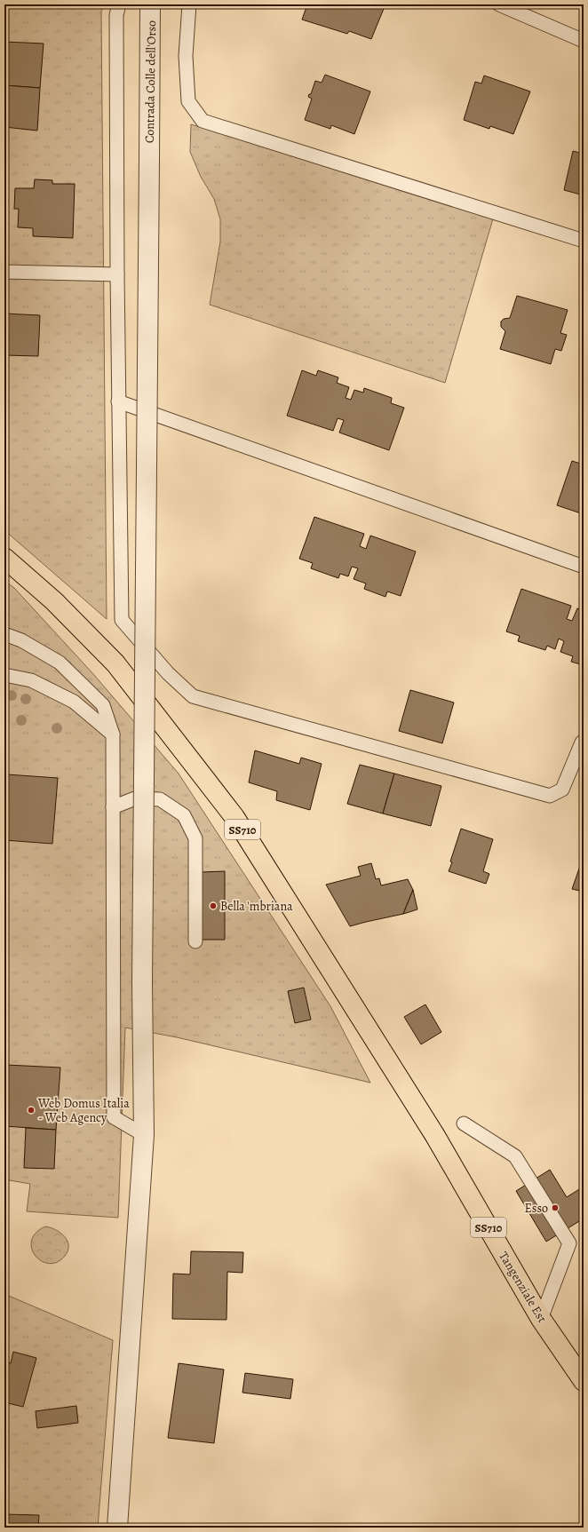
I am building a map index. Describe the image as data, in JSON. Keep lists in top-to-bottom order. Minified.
{"streets":{"main road":["SS710","Tangenziale Est"],"street":["Contrada Colle dell'Orso"]},"places":["Bella 'mbriana","Web Domus Italia - Web Agency","Esso"]}
